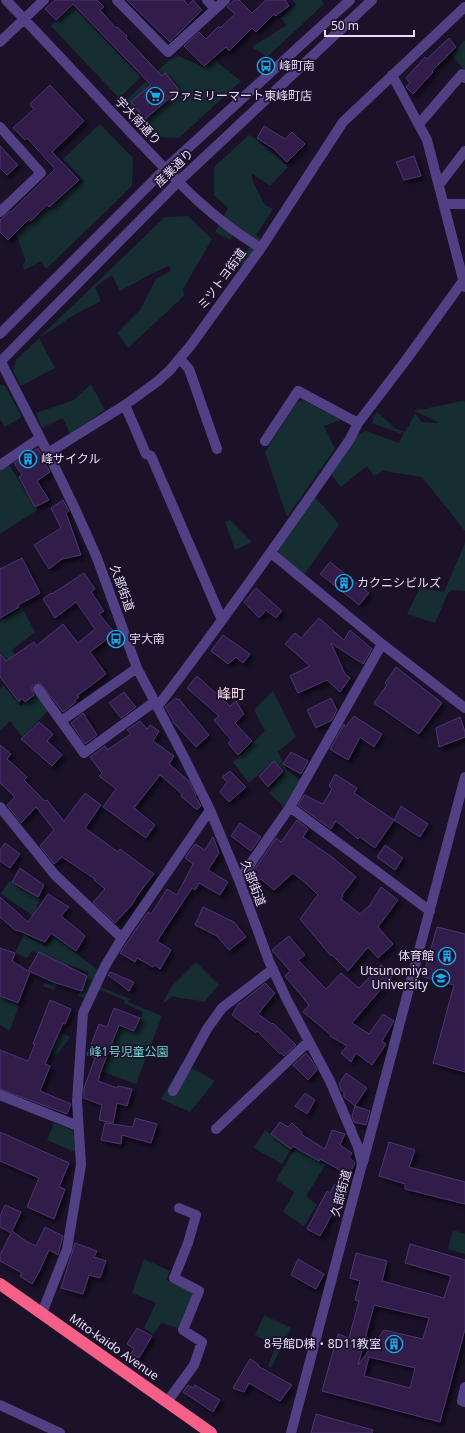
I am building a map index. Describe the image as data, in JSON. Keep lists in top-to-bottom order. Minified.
{"streets":{"highway":["Mito-kaido Avenue"],"street":["宇大南通り","産業通り","ミツトヨ街道","久部街道"]},"crossings":[["宇大南通り","産業通り"],["宇大南通り","ミツトヨ街道"],["産業通り","久部街道"],["ミツトヨ街道","久部街道"]],"districts":["峰町"],"parks":["峰1号児童公園"],"places":{"bus stop":["峰町南","宇大南"],"supermarket":["ファミリーマート東峰町店"],"building":["峰サイクル","カクニシビルズ","体育館","8号館D棟・8D11教室"],"school or university":["Utsunomiya University"]},"scale_bar":"50 m"}
